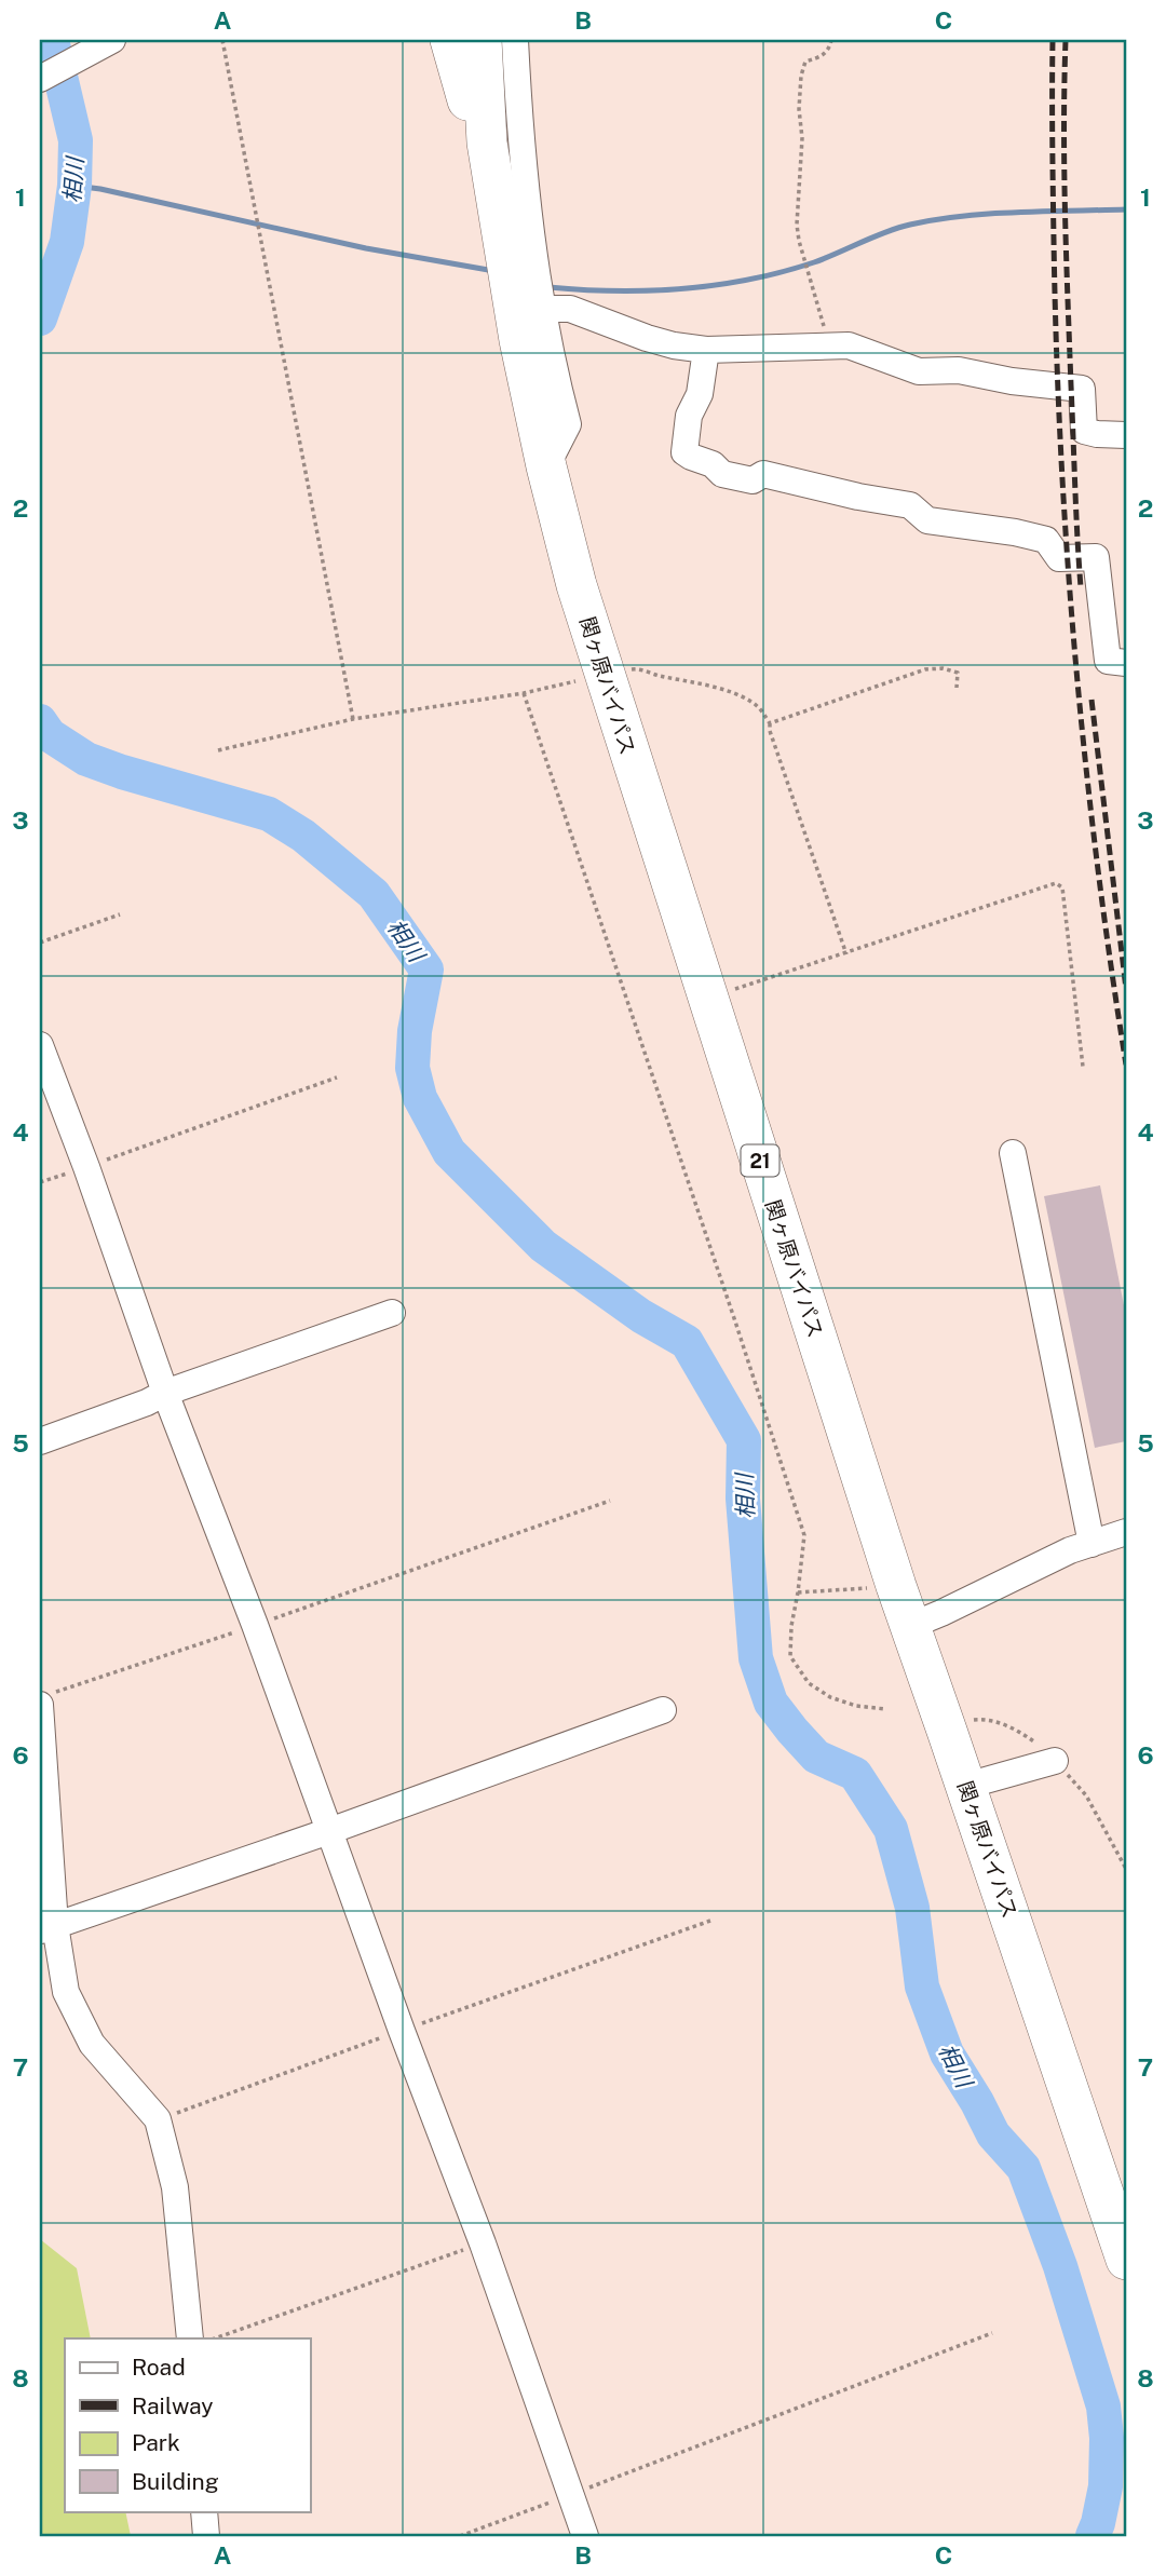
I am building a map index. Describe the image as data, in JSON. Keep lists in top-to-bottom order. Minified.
{"streets":{"highway":["関ヶ原バイパス","21"]},"water":["相川"],"legend":["Road","Railway","Park","Building"],"grid":{"columns":["A","B","C"],"rows":["1","2","3","4","5","6","7","8"]}}
